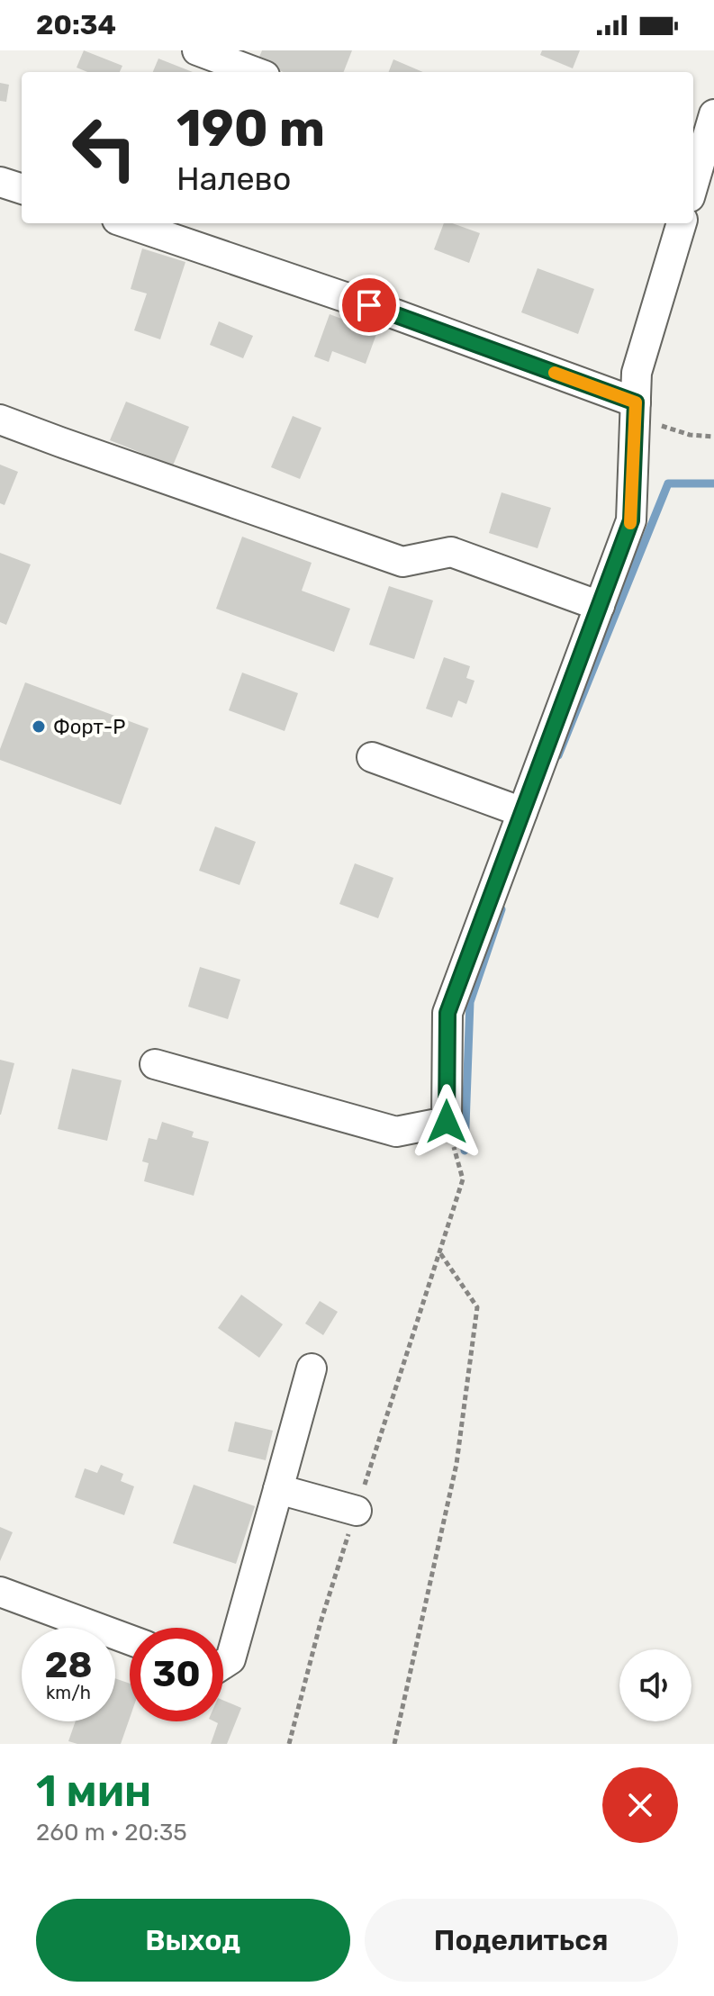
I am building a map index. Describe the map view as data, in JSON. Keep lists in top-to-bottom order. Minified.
{"places":["Форт-Р"],"page":{"status":"20:34","turn":["190 m","Налево"],"speed":"28 km/h","limit":"30","heading":["1 мин","260 m · 20:35"],"buttons":["Выход","Поделиться"]}}
